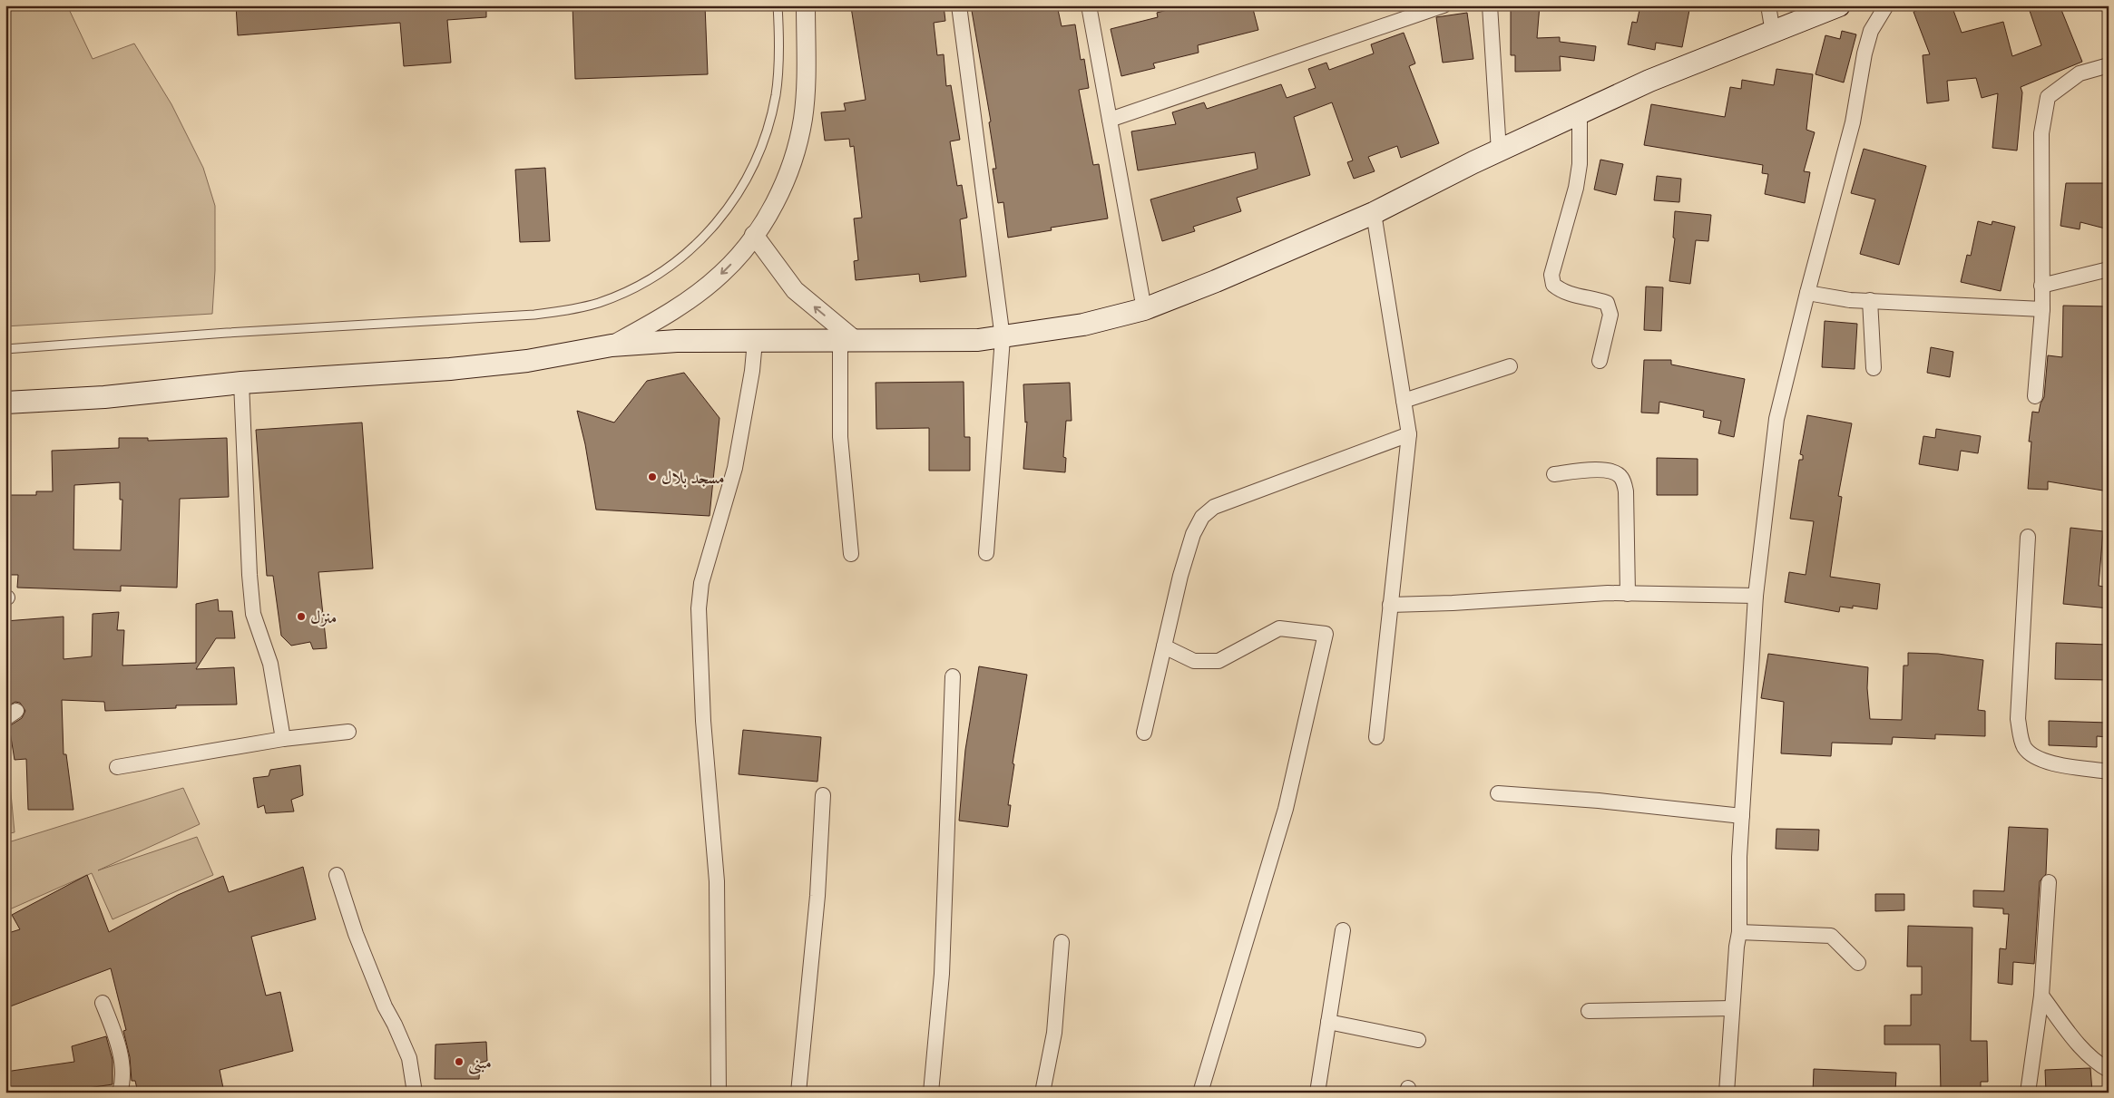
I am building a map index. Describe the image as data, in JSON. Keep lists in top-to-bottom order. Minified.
{"places":["مسجد بلال","منزل","مبنى"]}
